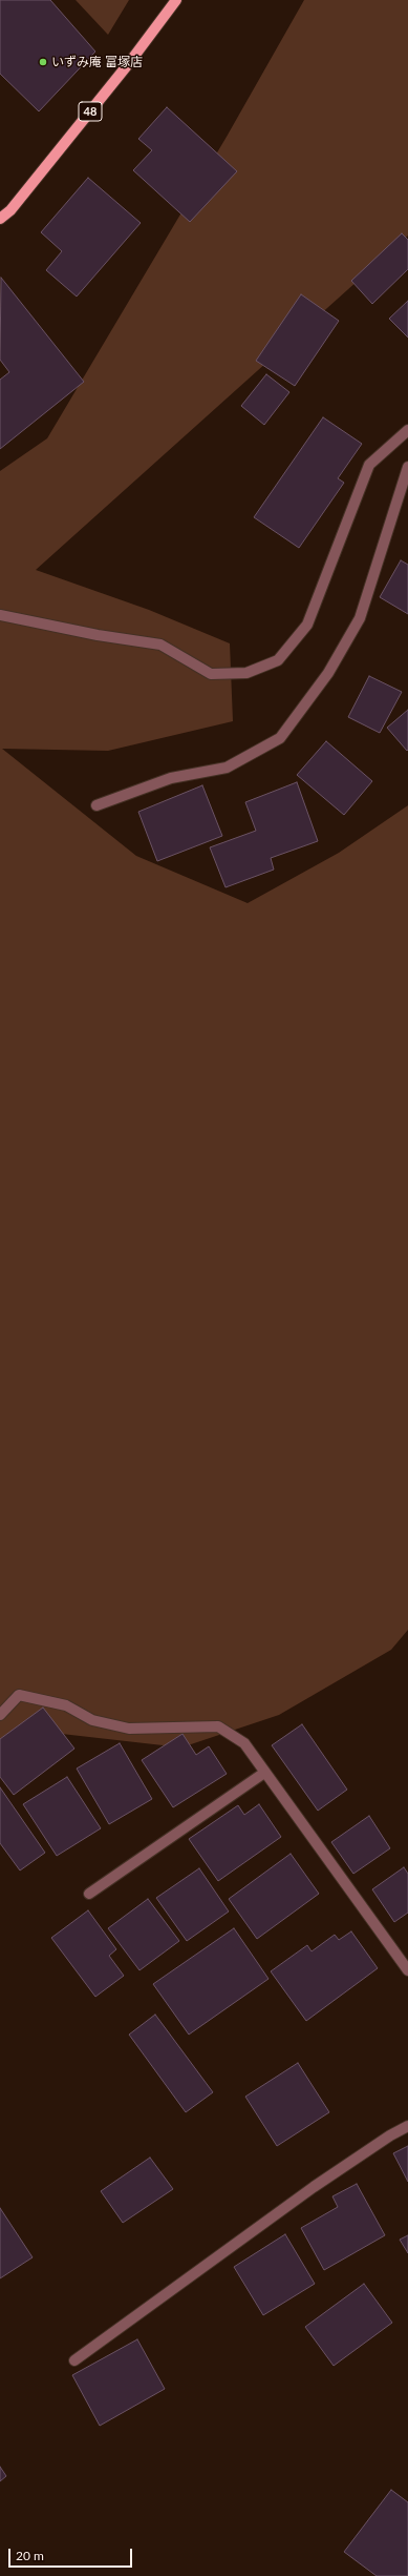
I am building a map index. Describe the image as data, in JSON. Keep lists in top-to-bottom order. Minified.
{"streets":{"main road":["48"]},"places":["いずみ庵 富塚店"],"scale_bar":"20 m"}
